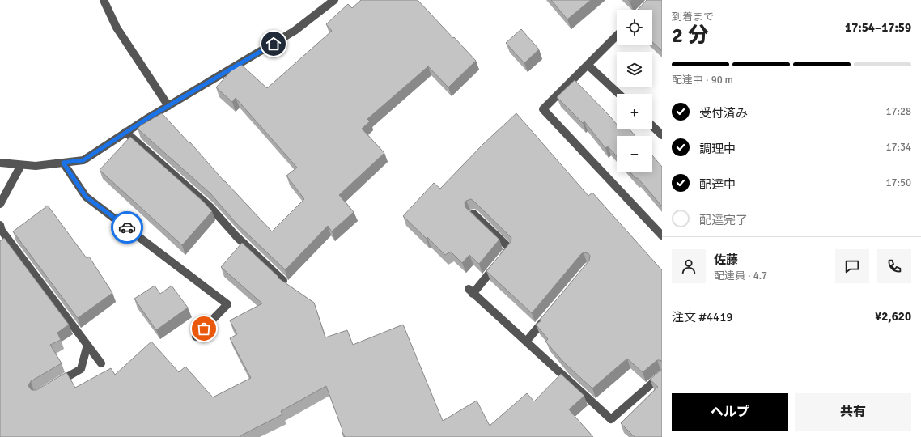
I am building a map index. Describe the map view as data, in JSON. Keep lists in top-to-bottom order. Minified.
{"page":{"heading":["2 分","到着まで","17:54–17:59"],"panel":["佐藤","配達員 · 4.7","注文 #4419","¥2,620"],"map_buttons":["+","−"],"bar":"配達中 · 90 m","list":[["受付済み","17:28"],["調理中","17:34"],["配達中","17:50"],"配達完了"],"buttons":["ヘルプ","共有"]}}
